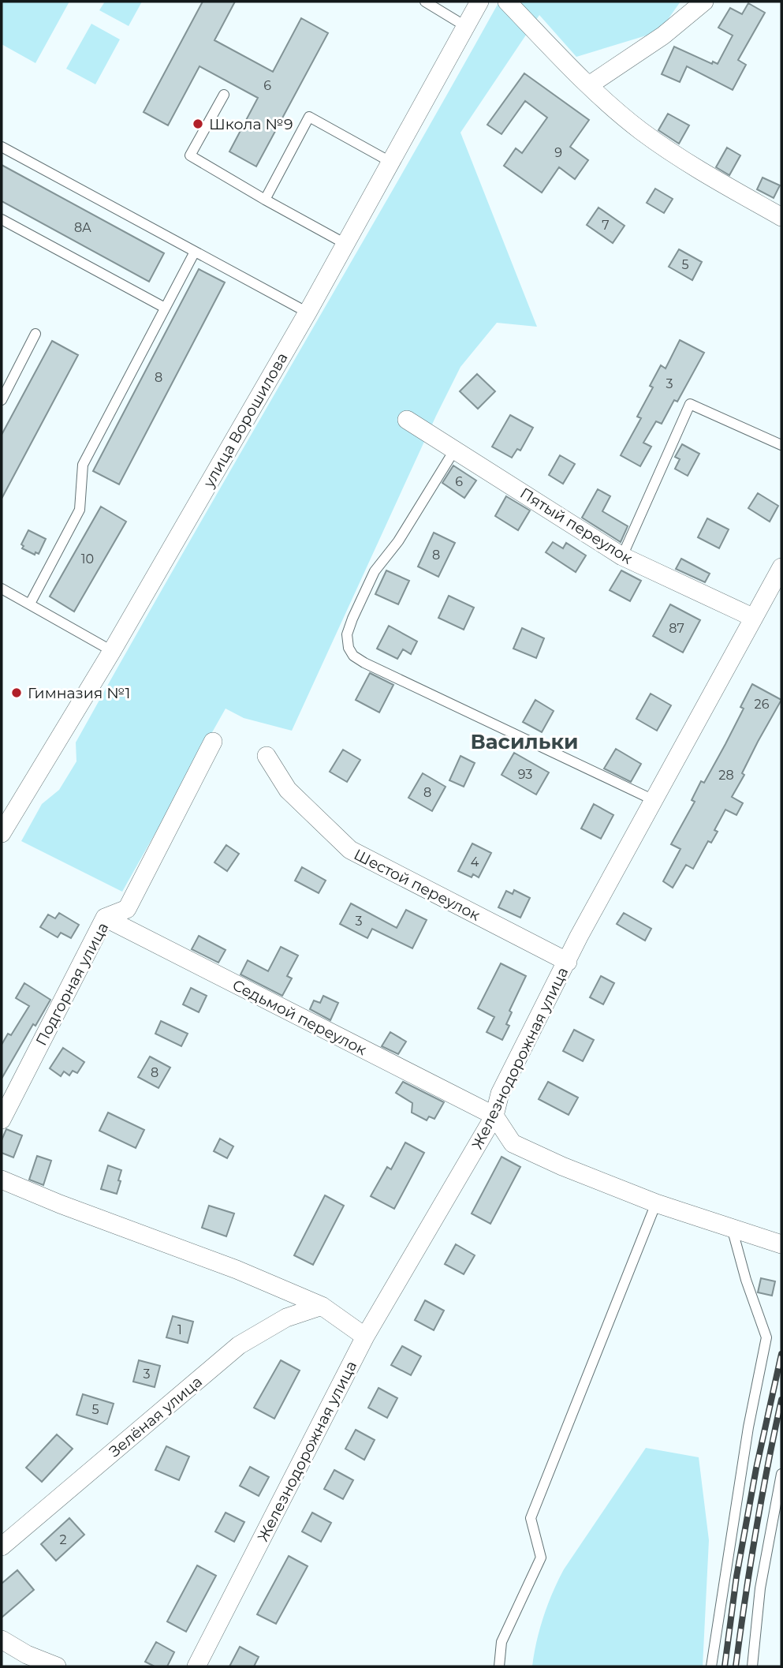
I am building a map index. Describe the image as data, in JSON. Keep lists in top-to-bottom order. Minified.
{"streets":{"street":["улица Ворошилова","Пятый переулок","Шестой переулок","Подгорная улица","Седьмой переулок","Железнодорожная улица","Зелёная улица"]},"crossings":[["Пятый переулок","Железнодорожная улица"],["Шестой переулок","Железнодорожная улица"],["Подгорная улица","Седьмой переулок"],["Седьмой переулок","Железнодорожная улица"]],"districts":["Васильки"],"places":["Школа №9","Гимназия №1"],"house_numbers":["6","9","7","8А","5","8","3","6","8","10","87","26","93","28","8","4","3","8","1","3","5","2"]}
